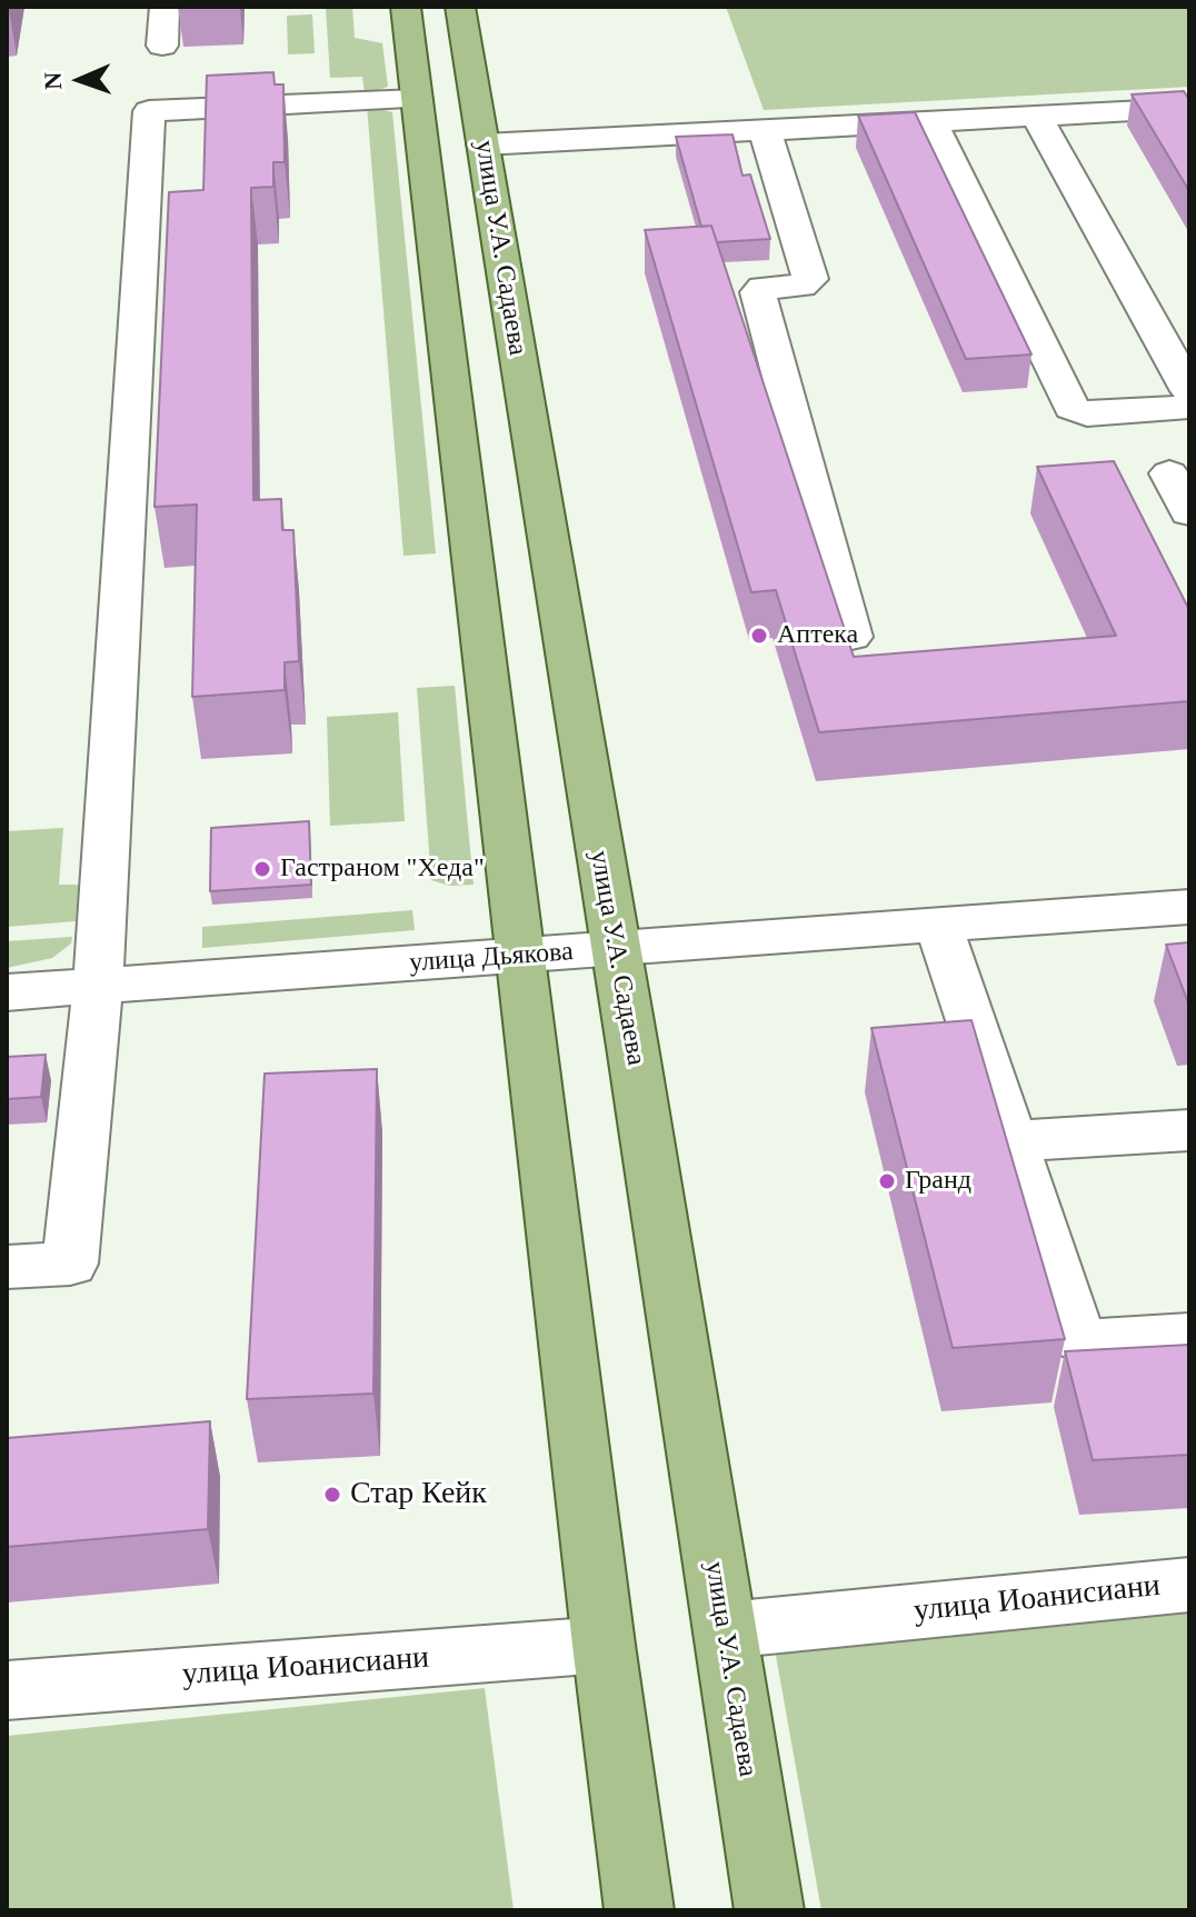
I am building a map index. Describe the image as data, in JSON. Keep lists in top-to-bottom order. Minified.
{"streets":{"main road":["улица У.А. Садаева"],"street":["улица Дьякова","улица Иоанисиани"]},"crossings":[["улица У.А. Садаева","улица Дьякова"],["улица У.А. Садаева","улица Иоанисиани"]],"places":["Аптека","Гастраном \"Хеда\"","Гранд","Стар Кейк"],"north":"left"}
